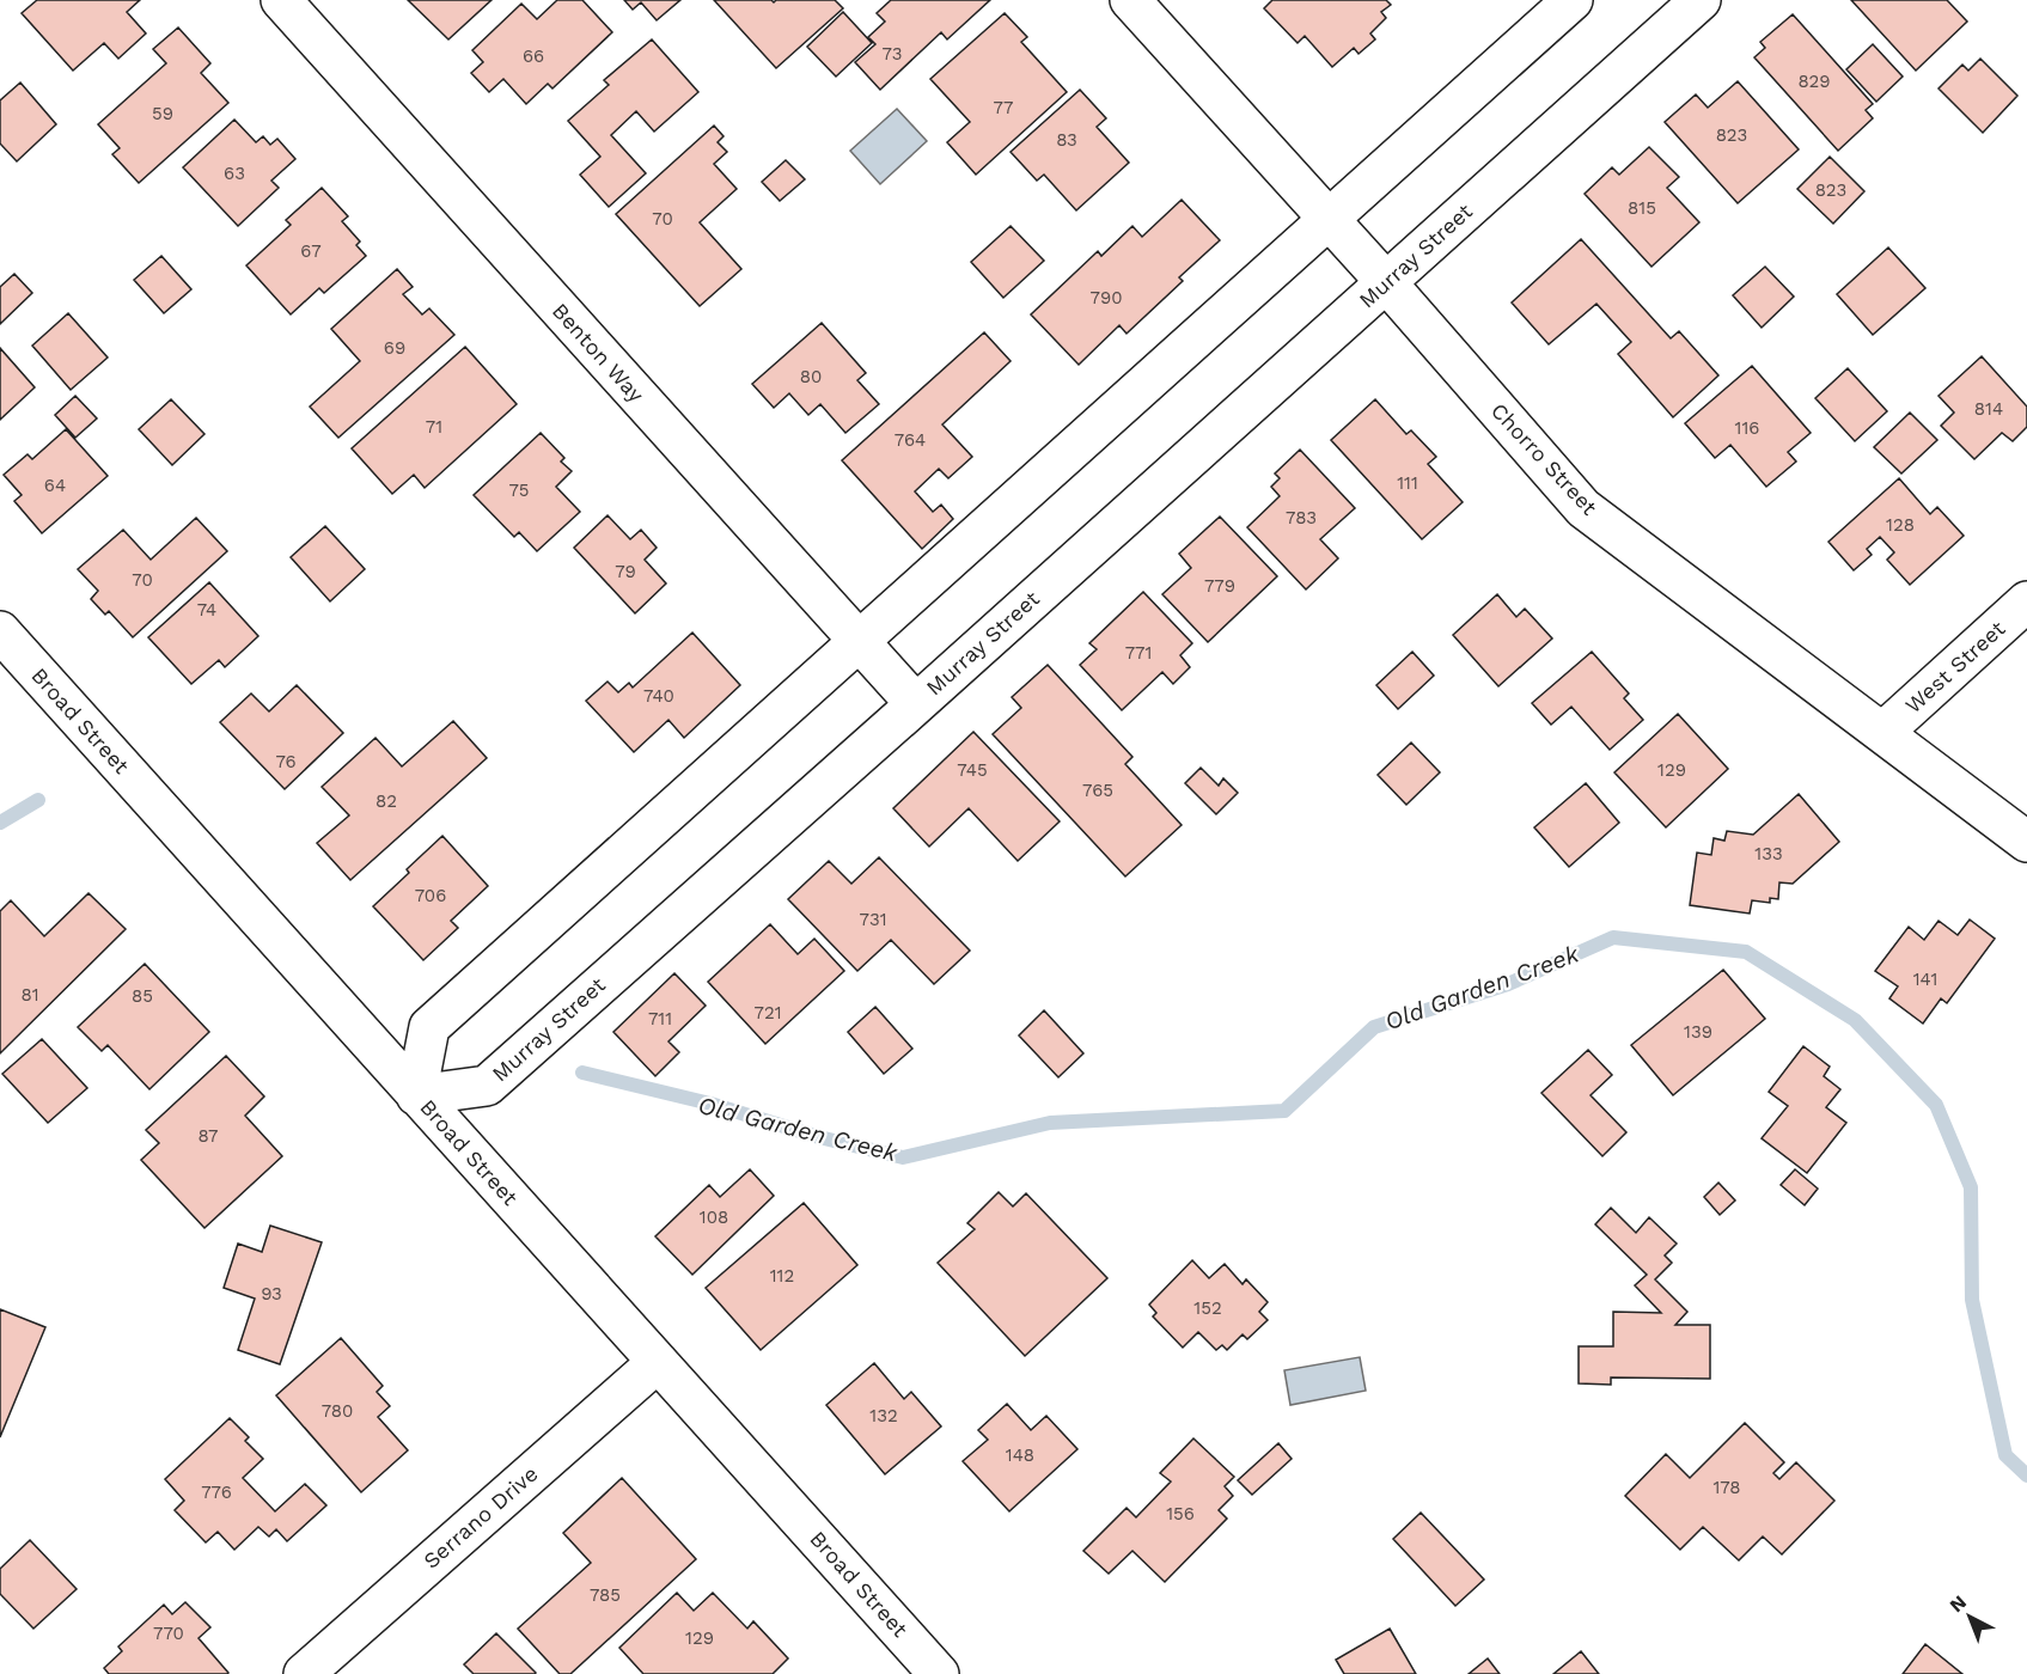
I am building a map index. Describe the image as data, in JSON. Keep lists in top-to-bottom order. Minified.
{"streets":{"street":["Murray Street","Benton Way","Chorro Street","West Street","Broad Street","Serrano Drive"]},"crossings":[["Murray Street","Benton Way"],["Murray Street","Chorro Street"],["Murray Street","Broad Street"],["Chorro Street","West Street"],["Broad Street","Serrano Drive"]],"water":["Old Garden Creek"],"house_numbers":["73","66","829","77","59","823","83","63","823","815","70","67","790","69","80","814","71","116","764","111","64","75","783","128","79","70","779","74","771","740","76","745","129","765","82","133","706","731","141","81","85","721","711","139","87","108","112","93","152","780","132","148","178","776","156","785","770","129"],"north":"top left"}
